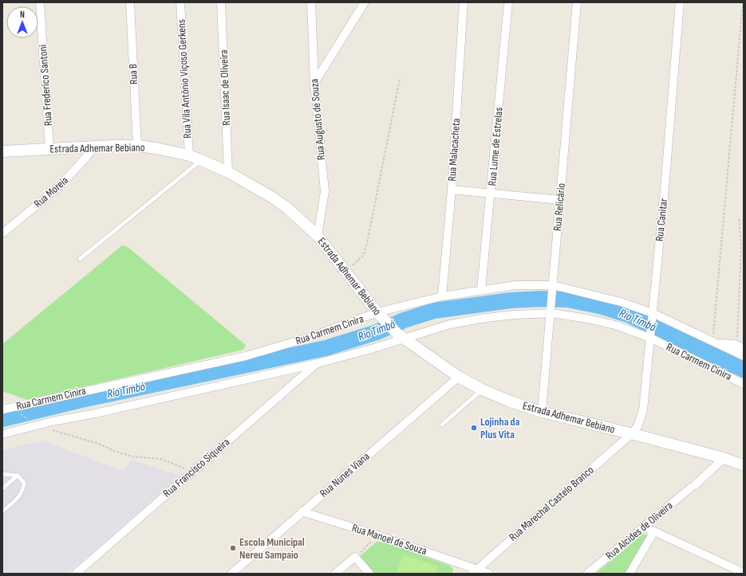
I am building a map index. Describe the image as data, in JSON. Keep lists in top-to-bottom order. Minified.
{"streets":{"main road":["Estrada Adhemar Bebiano"],"street":["Rua B","Rua Vila Antônio Viçoso Gerkens","Rua Frederico Santoni","Rua Isaac de Oliveira","Rua Augusto de Souza","Rua Lume de Estrelas","Rua Malacacheta","Rua Moreia","Rua Relicário","Rua Canitar","Rua Carmem Cinira","Rua Francisco Siqueira","Rua Nunes Viana","Rua Marechal Castelo Branco","Rua Alcides de Oliveira","Rua Manoel de Souza"]},"crossings":[["Rua B","Estrada Adhemar Bebiano"],["Rua Vila Antônio Viçoso Gerkens","Estrada Adhemar Bebiano"],["Rua Frederico Santoni","Estrada Adhemar Bebiano"],["Rua Isaac de Oliveira","Estrada Adhemar Bebiano"],["Rua Augusto de Souza","Estrada Adhemar Bebiano"],["Rua Lume de Estrelas","Rua Carmem Cinira"],["Estrada Adhemar Bebiano","Rua Moreia"],["Estrada Adhemar Bebiano","Rua Relicário"],["Estrada Adhemar Bebiano","Rua Canitar"],["Estrada Adhemar Bebiano","Rua Carmem Cinira"],["Estrada Adhemar Bebiano","Rua Nunes Viana"],["Estrada Adhemar Bebiano","Rua Marechal Castelo Branco"],["Estrada Adhemar Bebiano","Rua Alcides de Oliveira"],["Rua Malacacheta","Rua Carmem Cinira"],["Rua Relicário","Rua Carmem Cinira"],["Rua Canitar","Rua Carmem Cinira"],["Rua Canitar","Rua Marechal Castelo Branco"],["Rua Carmem Cinira","Rua Francisco Siqueira"],["Rua Nunes Viana","Rua Manoel de Souza"],["Rua Marechal Castelo Branco","Rua Manoel de Souza"]],"water":["Rio Timbó"],"places":["Lojinha da Plus Vita","Escola Municipal Nereu Sampaio"],"north":"top"}
